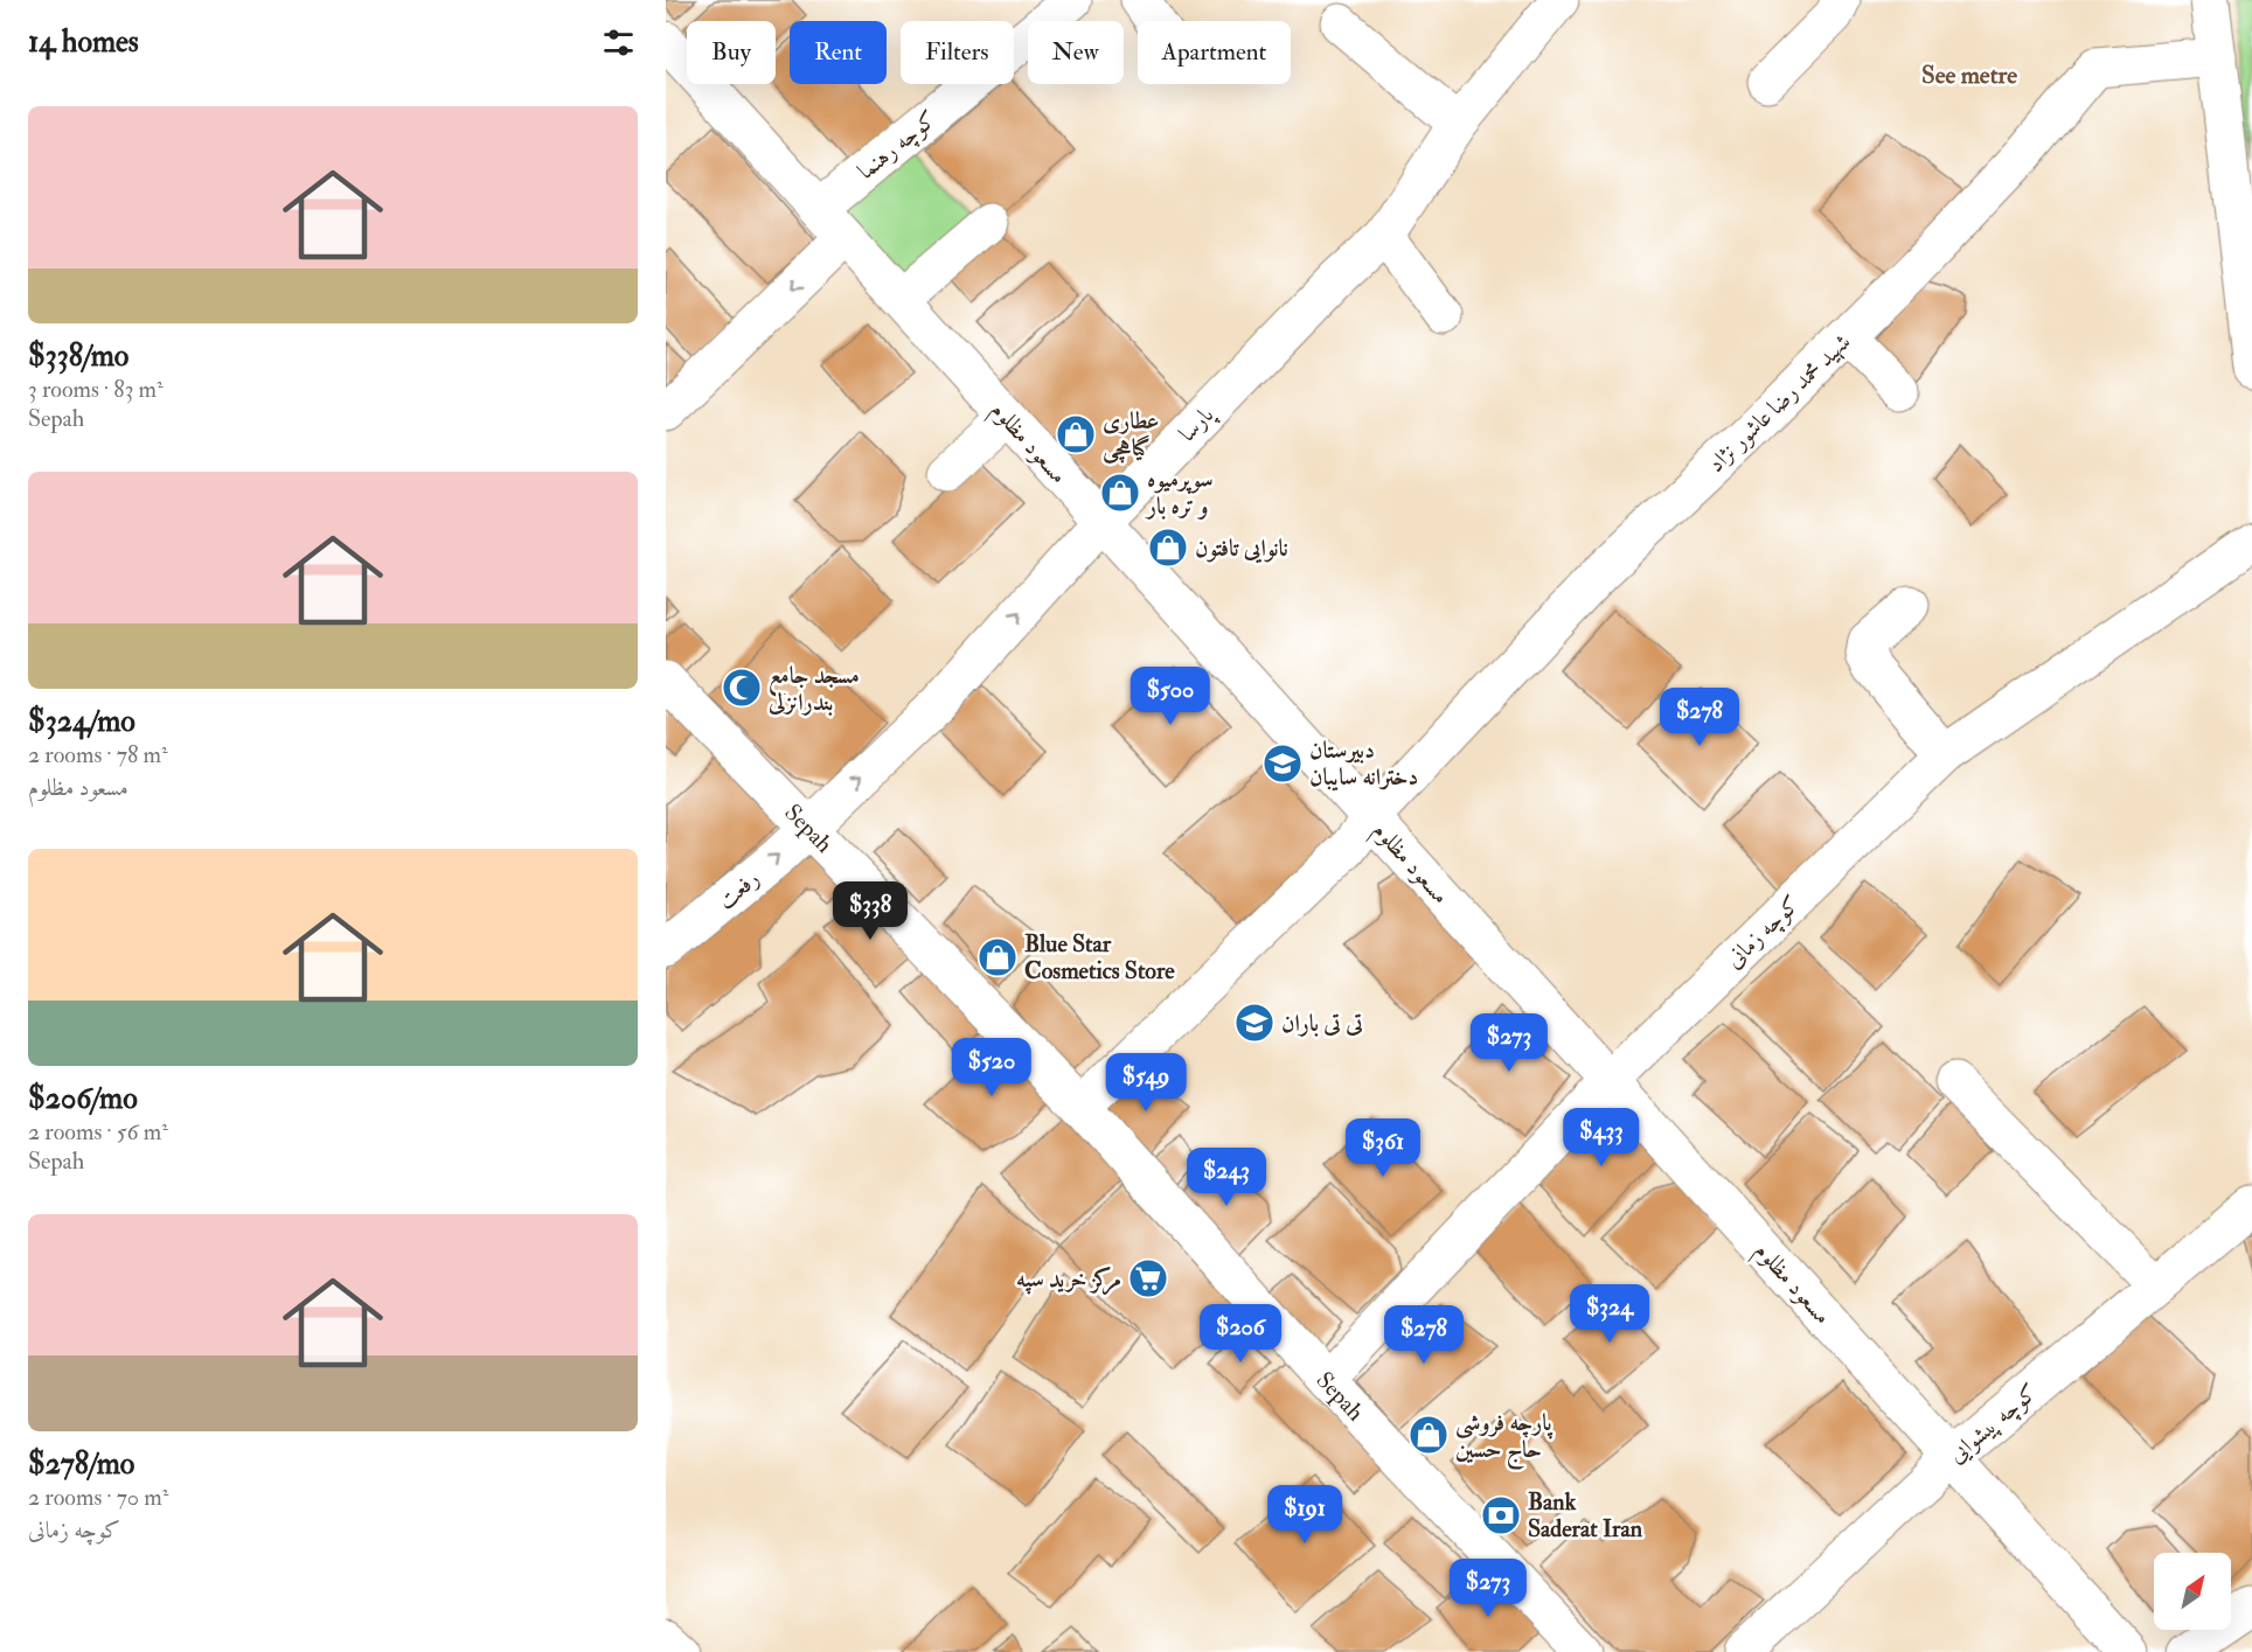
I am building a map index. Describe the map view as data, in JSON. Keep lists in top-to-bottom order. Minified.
{"streets":{"street":["کوچه رهنما","شهید محمد رضا عاشور نژاد","پارسا","مسعود مظلوم","Sepah","رفعت","کوچه زمانی","کوچه پیشوایی"]},"crossings":[["کوچه رهنما","مسعود مظلوم"],["شهید محمد رضا عاشور نژاد","مسعود مظلوم"],["شهید محمد رضا عاشور نژاد","Sepah"],["پارسا","مسعود مظلوم"],["پارسا","Sepah"],["پارسا","رفعت"],["مسعود مظلوم","کوچه زمانی"],["مسعود مظلوم","کوچه پیشوایی"],["Sepah","رفعت"],["Sepah","کوچه زمانی"]],"one_way":["پارسا","رفعت"],"districts":["See metre"],"places":{"shop":["عطاری گیاهچی","سوپرمیوه و تره بار","نانوایی تافتون","Blue Star Cosmetics Store","پارچه فروشی حاج حسین"],"mosque":["مسجد جامع بندرانزلی"],"school or university":["دبیرستان دخترانه سایبان","تی تی باران"],"supermarket":["مرکز خرید سپه"],"bank":["Bank Saderat Iran"]},"north":"top right","page":{"heading":"14 homes","chip":["Buy","Rent","Filters","New","Apartment"],"list":[{"name":"$338/mo","note":"3 rooms · 83 m² · Sepah"},{"name":"$324/mo","note":"2 rooms · 78 m² · مسعود مظلوم"},{"name":"$206/mo","note":"2 rooms · 56 m² · Sepah"},{"name":"$278/mo","note":"2 rooms · 70 m² · کوچه زمانی"}],"price":["$500","$278","$338","$273","$520","$549","$433","$361","$243","$324","$206","$278","$191","$273"]}}
